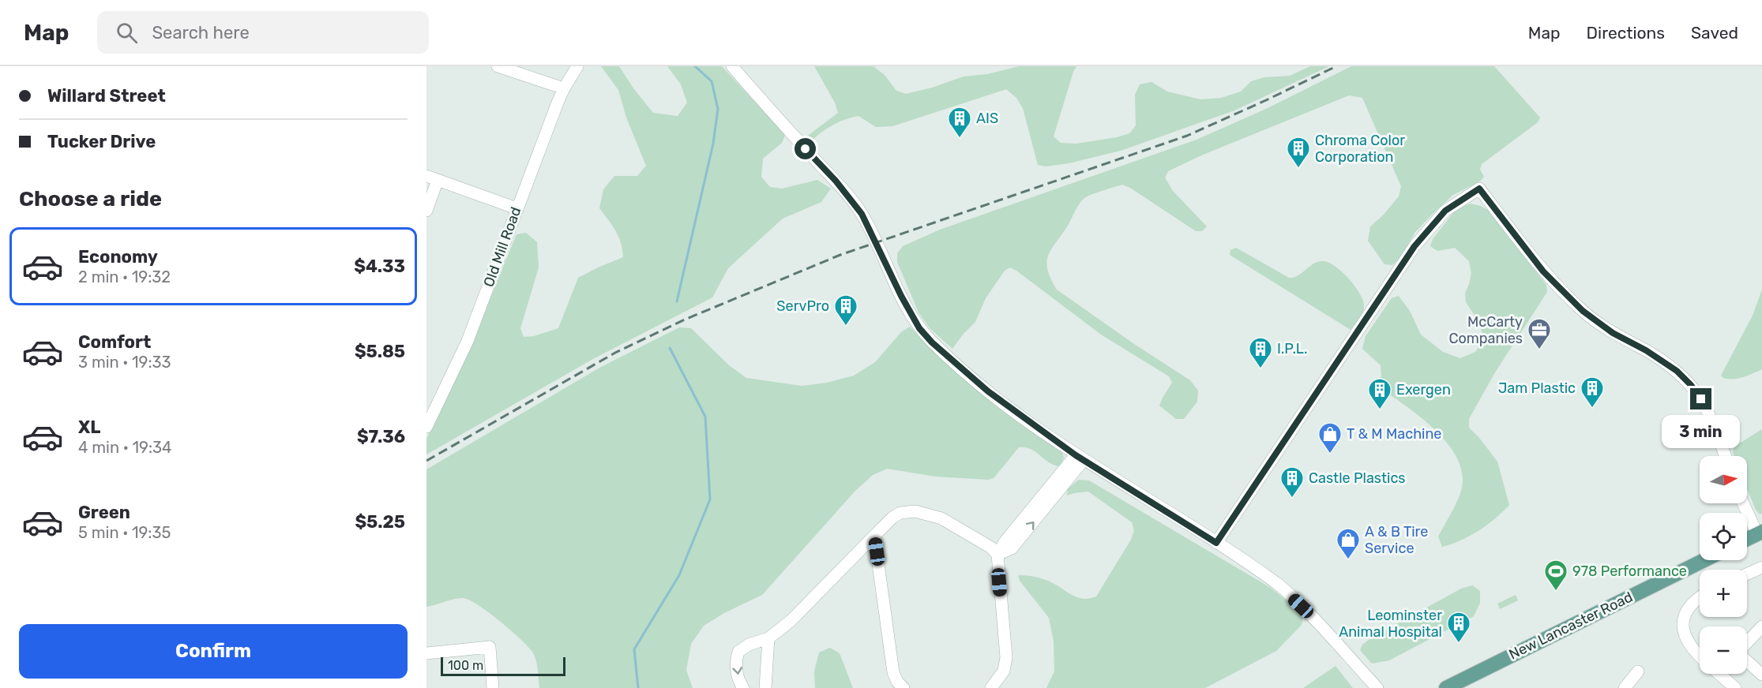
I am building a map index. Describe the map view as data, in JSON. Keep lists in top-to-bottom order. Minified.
{"streets":{"main road":["New Lancaster Road"],"street":["Old Mill Road"]},"places":{"building":["AIS","Chroma Color Corporation","ServPro","I.P.L.","Jam Plastic","Exergen","Castle Plastics","Leominster Animal Hospital"],"office":["McCarty Companies"],"shop":["T & M Machine","A & B Tire Service"],"sports":["978 Performance"]},"scale_bar":"100 m","north":"right","page":{"header":"Map","search":"Search here","nav":["Map","Directions","Saved"],"banner":["Willard Street","Tucker Drive"],"heading":"Choose a ride","list":[{"name":"Economy","note":"2 min · 19:32","value":"$4.33"},{"name":"Comfort","note":"3 min · 19:33","value":"$5.85"},{"name":"XL","note":"4 min · 19:34","value":"$7.36"},{"name":"Green","note":"5 min · 19:35","value":"$5.25"}],"bubble":"3 min","map_buttons":["+","−"],"buttons":"Confirm","scale":"100 m"}}
